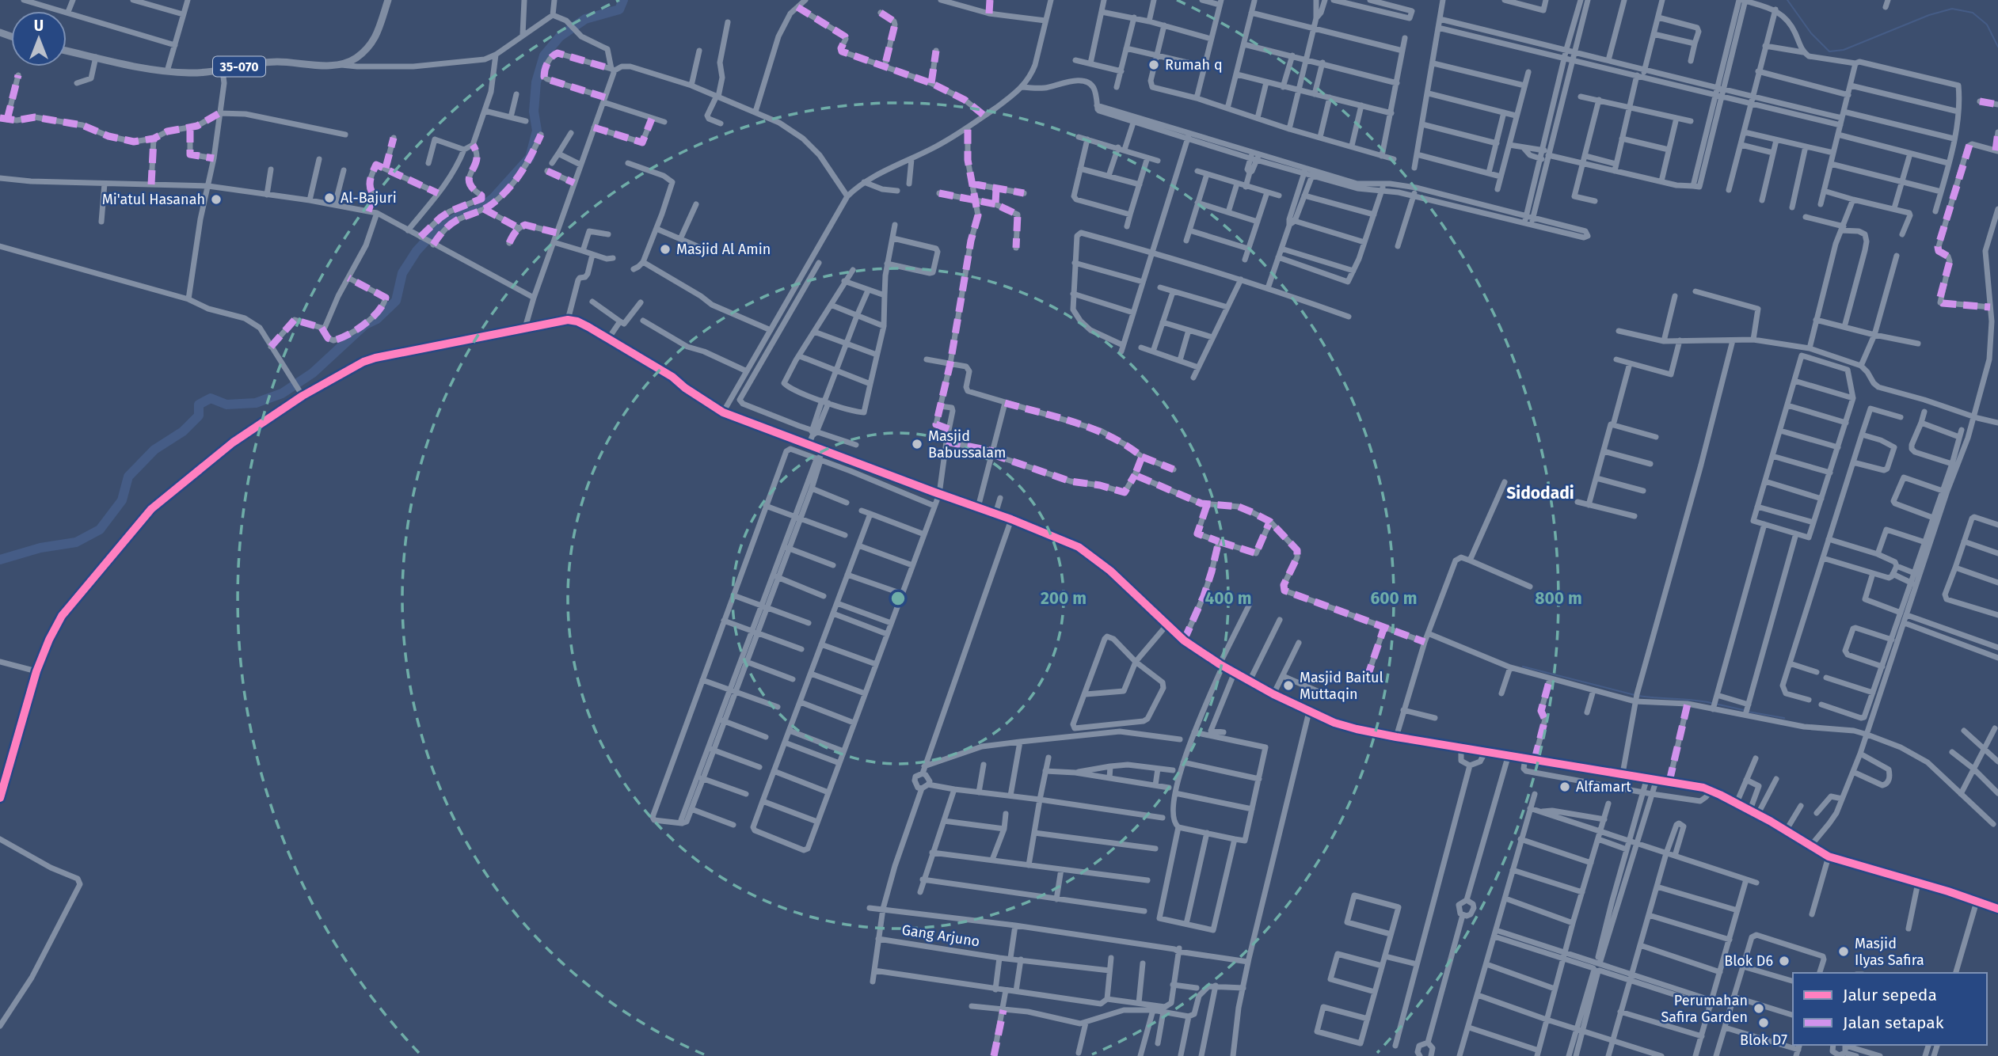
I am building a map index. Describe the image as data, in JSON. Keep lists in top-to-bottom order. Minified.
{"streets":{"main road":["35-070"],"street":["Gang Arjuno"]},"districts":["Sidodadi"],"places":["Rumah q","Al-Bajuri","Mi'atul Hasanah","Masjid Al Amin","Masjid Babussalam","Masjid Baitul Muttaqin","Alfamart","Masjid Ilyas Safira","Blok D6","Perumahan Safira Garden","Blok D7"],"legend":["Jalur sepeda","Jalan setapak"],"north":"top","rings":["200 m","400 m","600 m","800 m"]}
